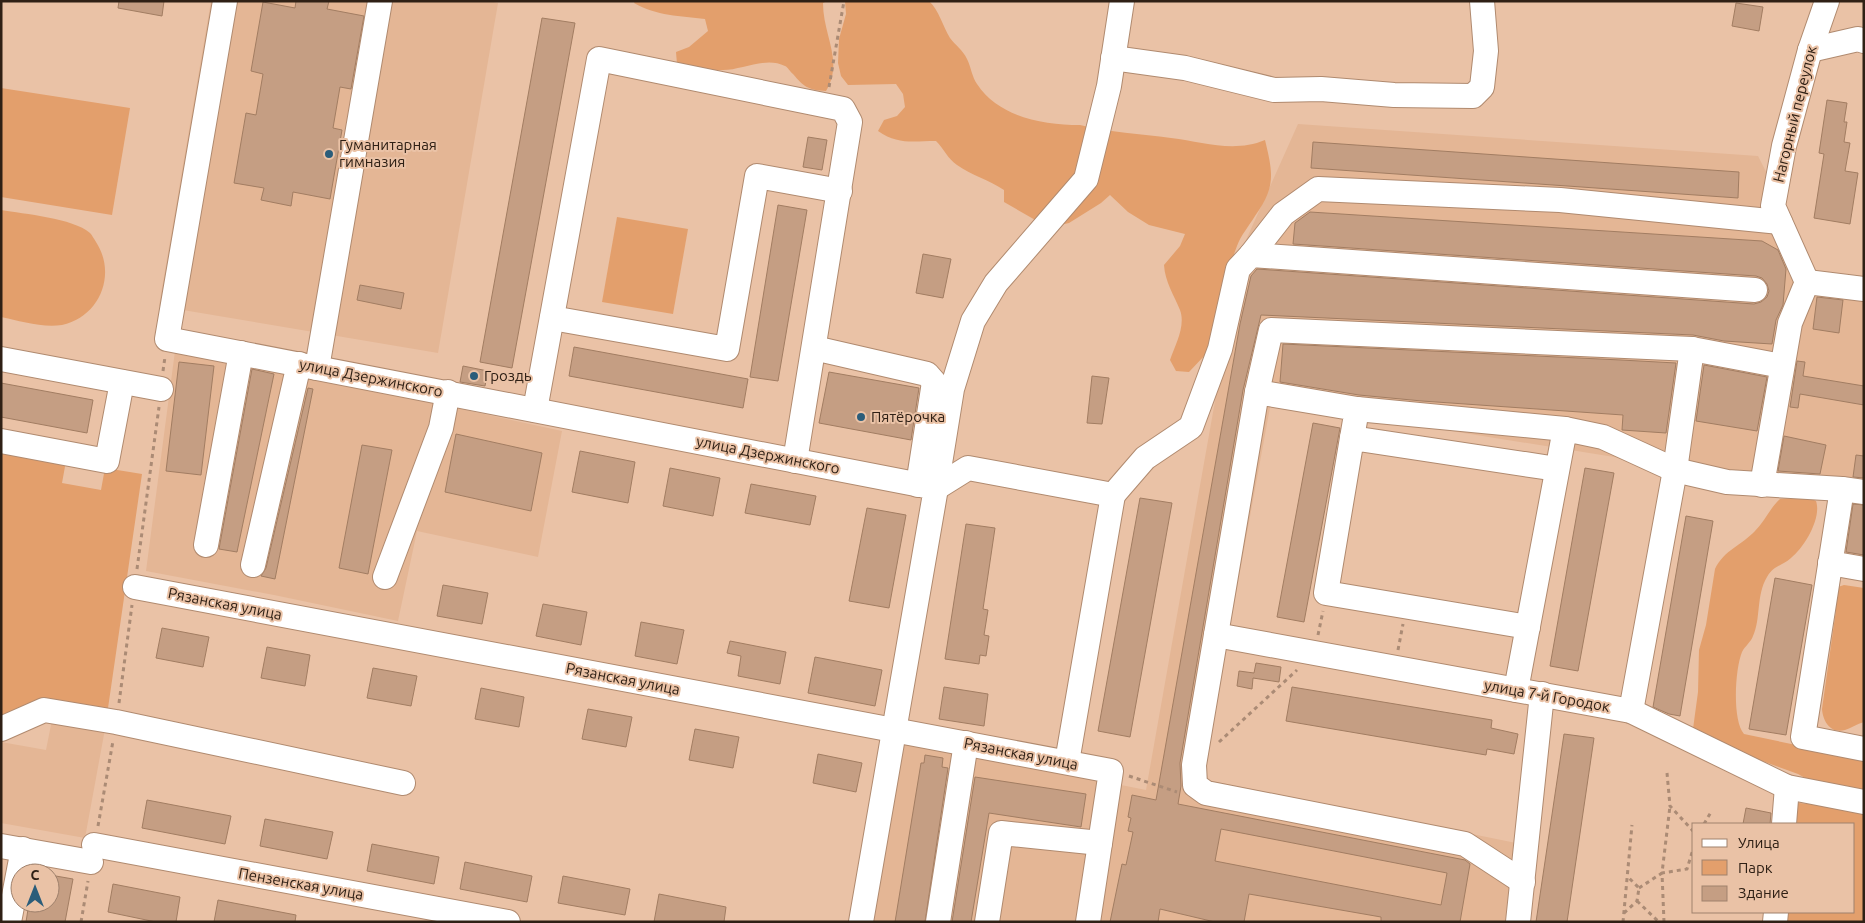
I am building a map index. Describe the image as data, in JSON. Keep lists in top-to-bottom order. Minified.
{"streets":{"street":["Нагорный переулок","улица Дзержинского","Рязанская улица","улица 7-й Городок","Пензенская улица"]},"places":["Гуманитарная гимназия","Гроздь","Пятёрочка"],"legend":["Улица","Парк","Здание"],"north":"top"}
